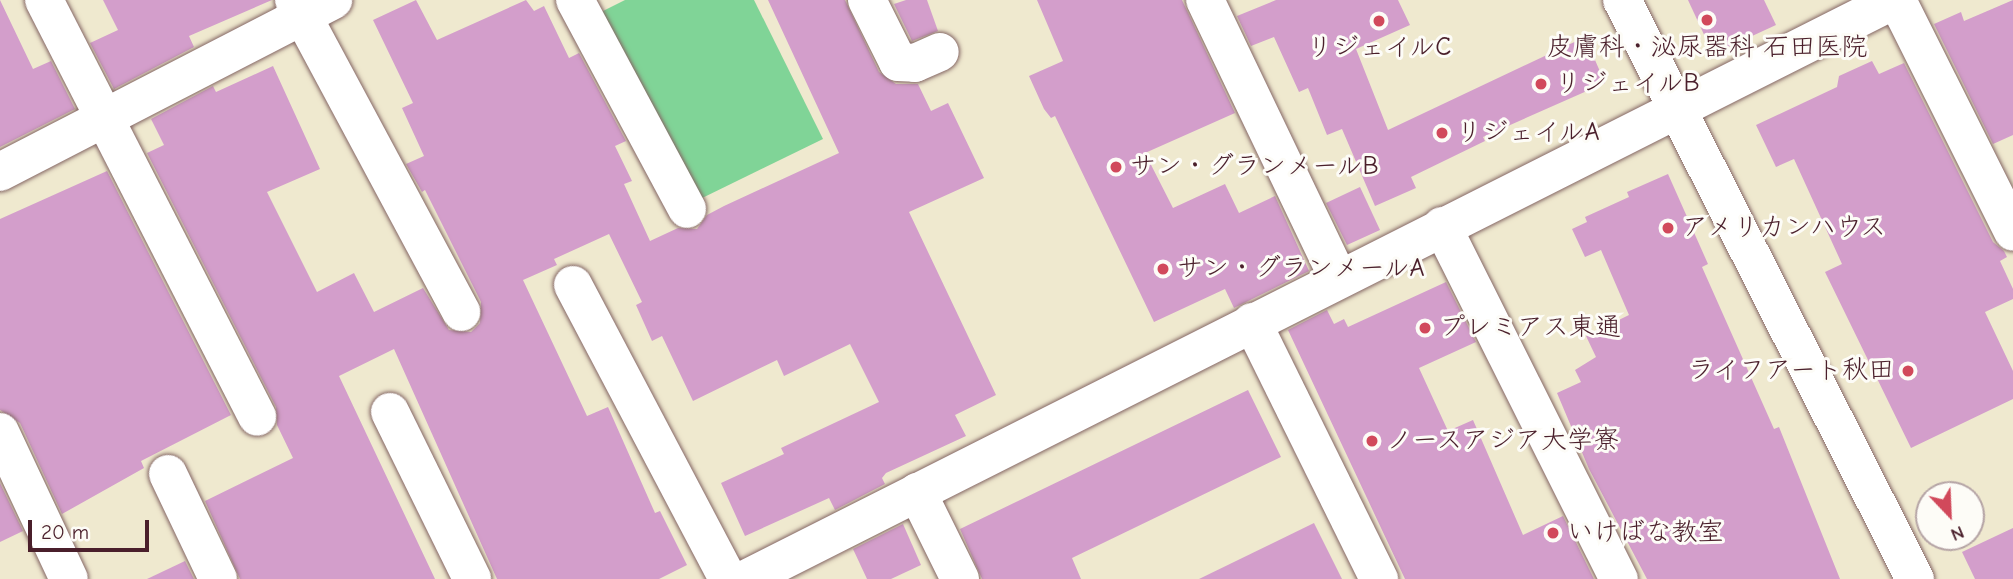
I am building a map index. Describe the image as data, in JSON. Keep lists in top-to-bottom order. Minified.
{"places":["皮膚科・泌尿器科 石田医院","リジェイルC","リジェイルB","リジェイルA","サン・グランメールB","アメリカンハウス","サン・グランメールA","プレミアス東通","ライフアート秋田","ノースアジア大学寮","いけばな教室"],"scale_bar":"20 m","north":"bottom right"}
